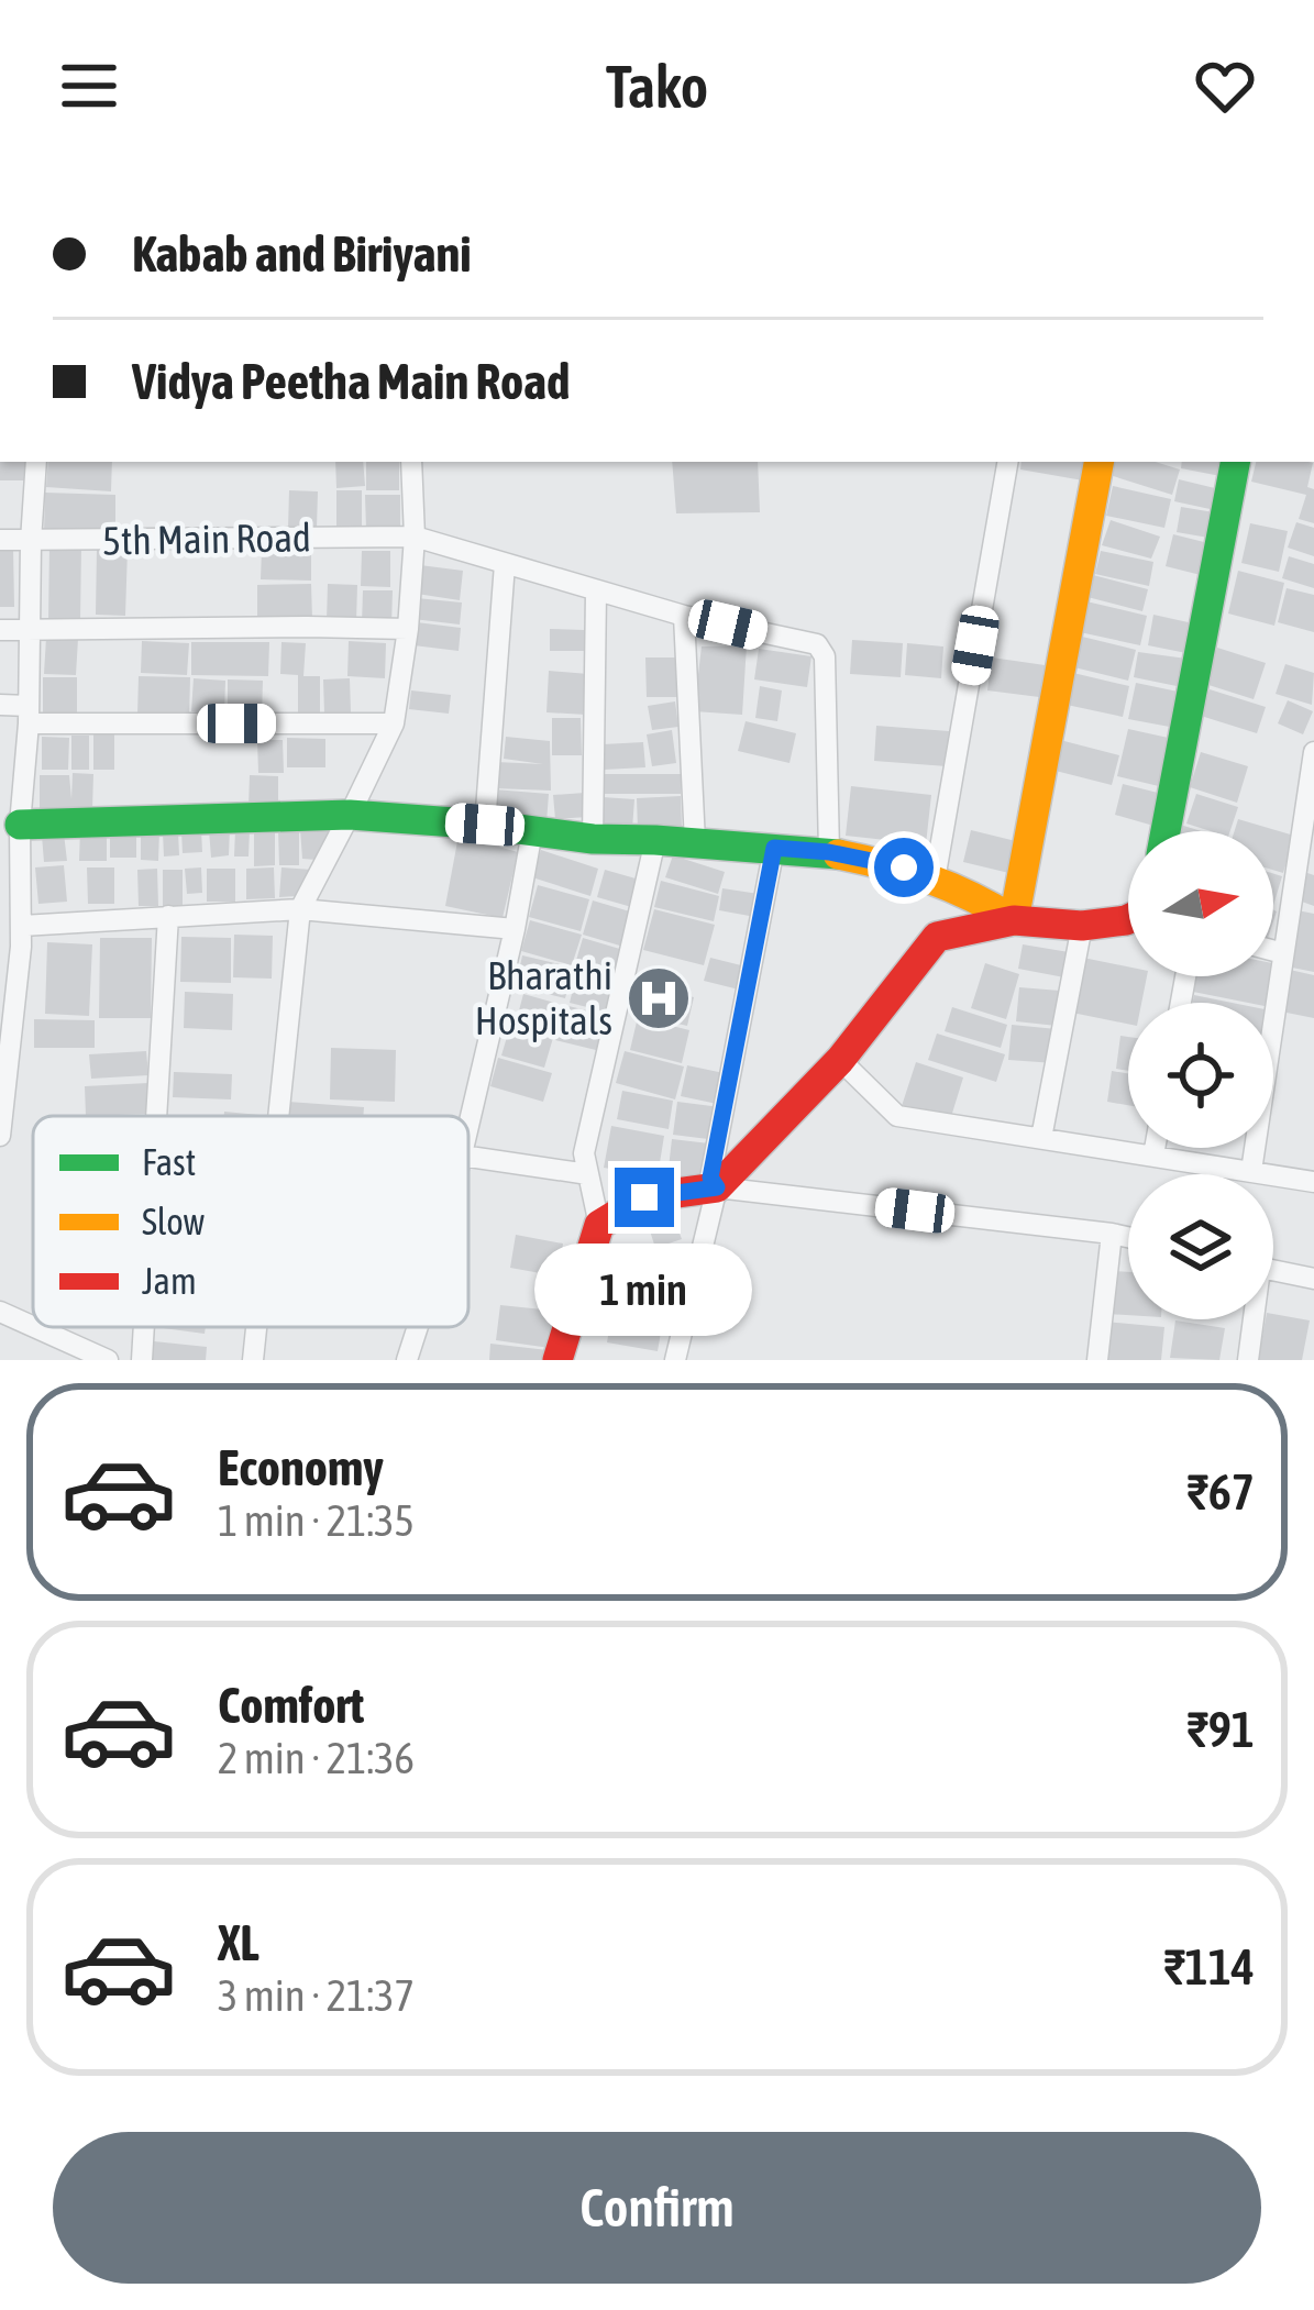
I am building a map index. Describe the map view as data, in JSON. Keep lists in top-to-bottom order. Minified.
{"streets":{"street":["5th Main Road"]},"places":{"hospital":["Bharathi Hospitals"]},"legend":["Fast","Slow","Jam"],"north":"right","page":{"header":"Tako","banner":["Kabab and Biriyani","Vidya Peetha Main Road"],"bubble":"1 min","list":[{"name":"Economy","note":"1 min · 21:35","value":"₹67"},{"name":"Comfort","note":"2 min · 21:36","value":"₹91"},{"name":"XL","note":"3 min · 21:37","value":"₹114"}],"buttons":"Confirm"}}
